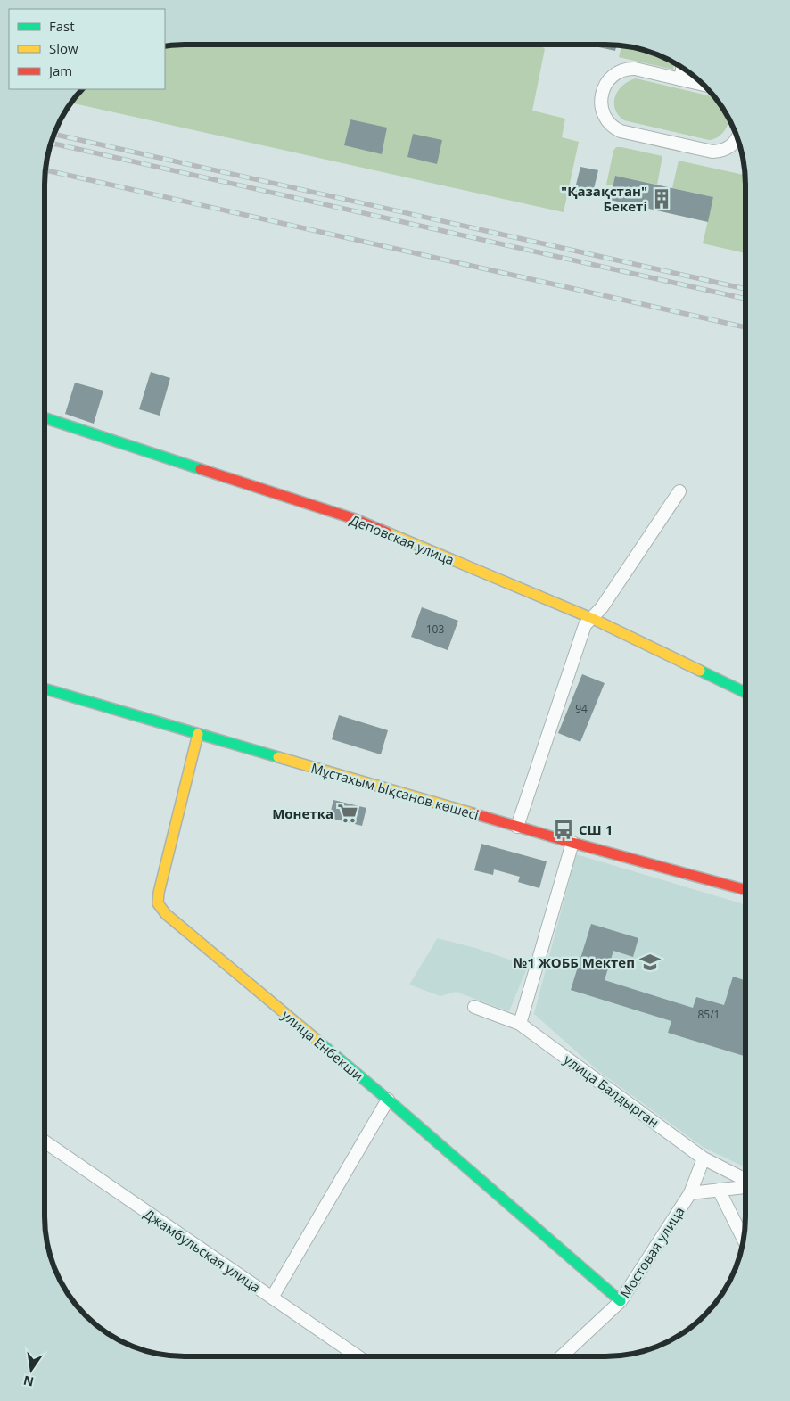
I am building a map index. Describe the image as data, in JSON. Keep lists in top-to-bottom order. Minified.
{"streets":{"street":["Деповская улица","Мұстахым Ықсанов көшесі","улица Енбекши","улица Балдырган","Джамбульская улица","Мостовая улица"]},"crossings":[["Мұстахым Ықсанов көшесі","улица Енбекши"],["улица Енбекши","Мостовая улица"],["улица Балдырган","Мостовая улица"]],"places":{"building":["\"Қазақстан\" Бекеті"],"supermarket":["Монетка"],"bus stop":["СШ 1"],"school or university":["№1 ЖОББ Мектеп"]},"house_numbers":["103","94","85/1"],"legend":["Fast","Slow","Jam"],"north":"bottom"}
